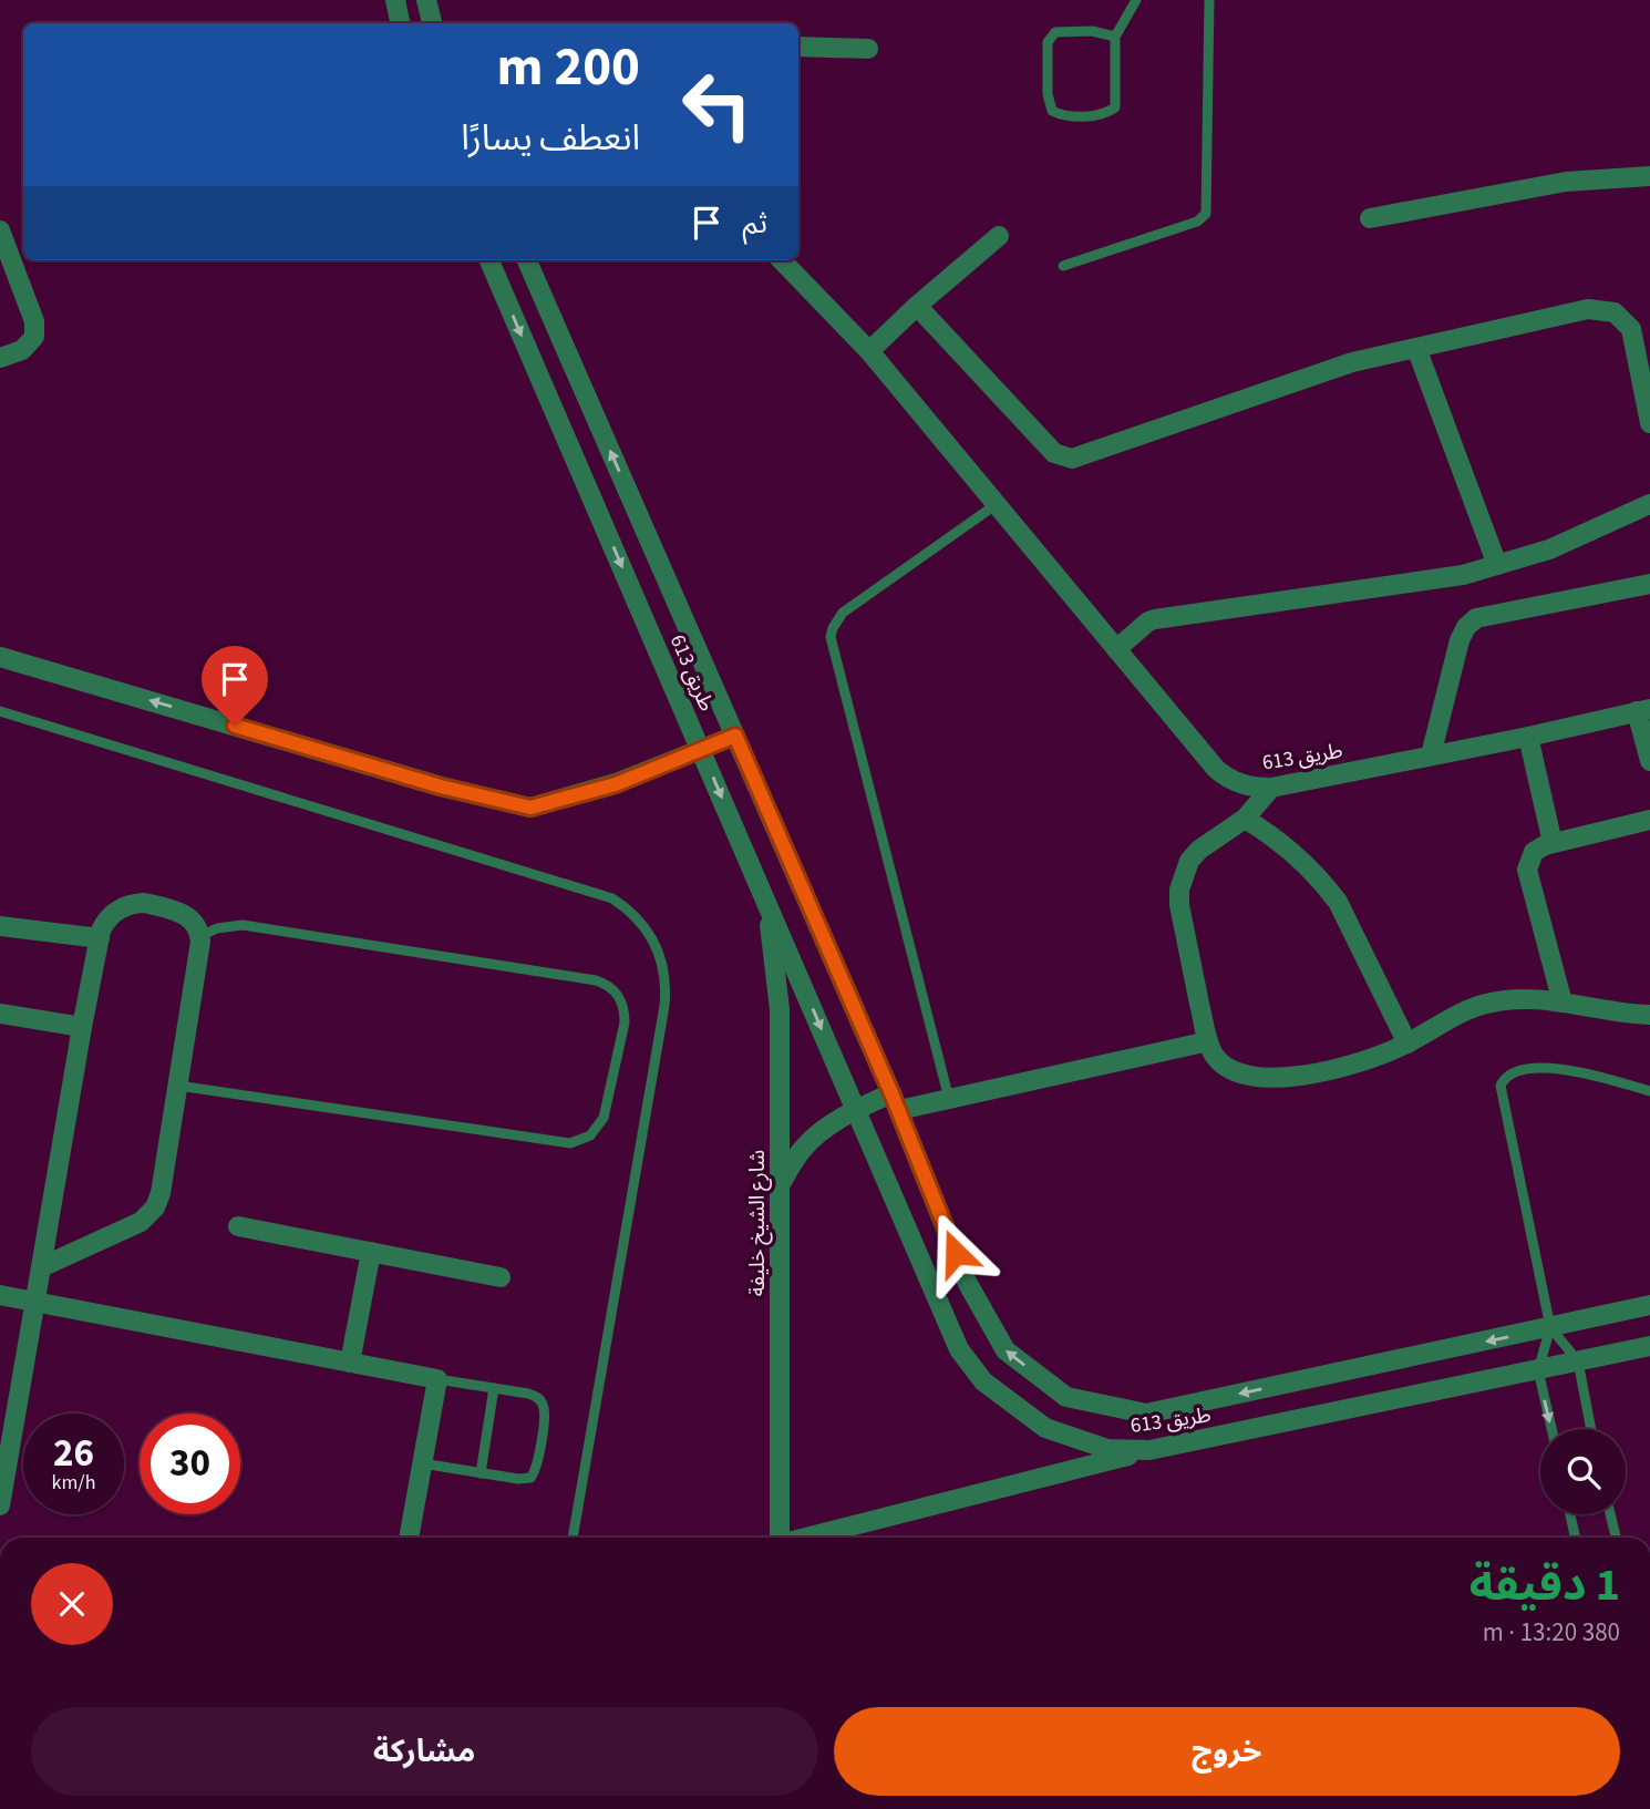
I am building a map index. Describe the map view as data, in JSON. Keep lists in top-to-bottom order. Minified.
{"streets":{"street":["طريق 613","شارع الشيخ خليفة"]},"crossings":[["طريق 613","شارع الشيخ خليفة"]],"page":{"turn":["200 m","انعطف يسارًا"],"then":"ثم","speed":"26 km/h","limit":"30","heading":["1 دقيقة","380 m · 13:20"],"buttons":["خروج","مشاركة"]}}
